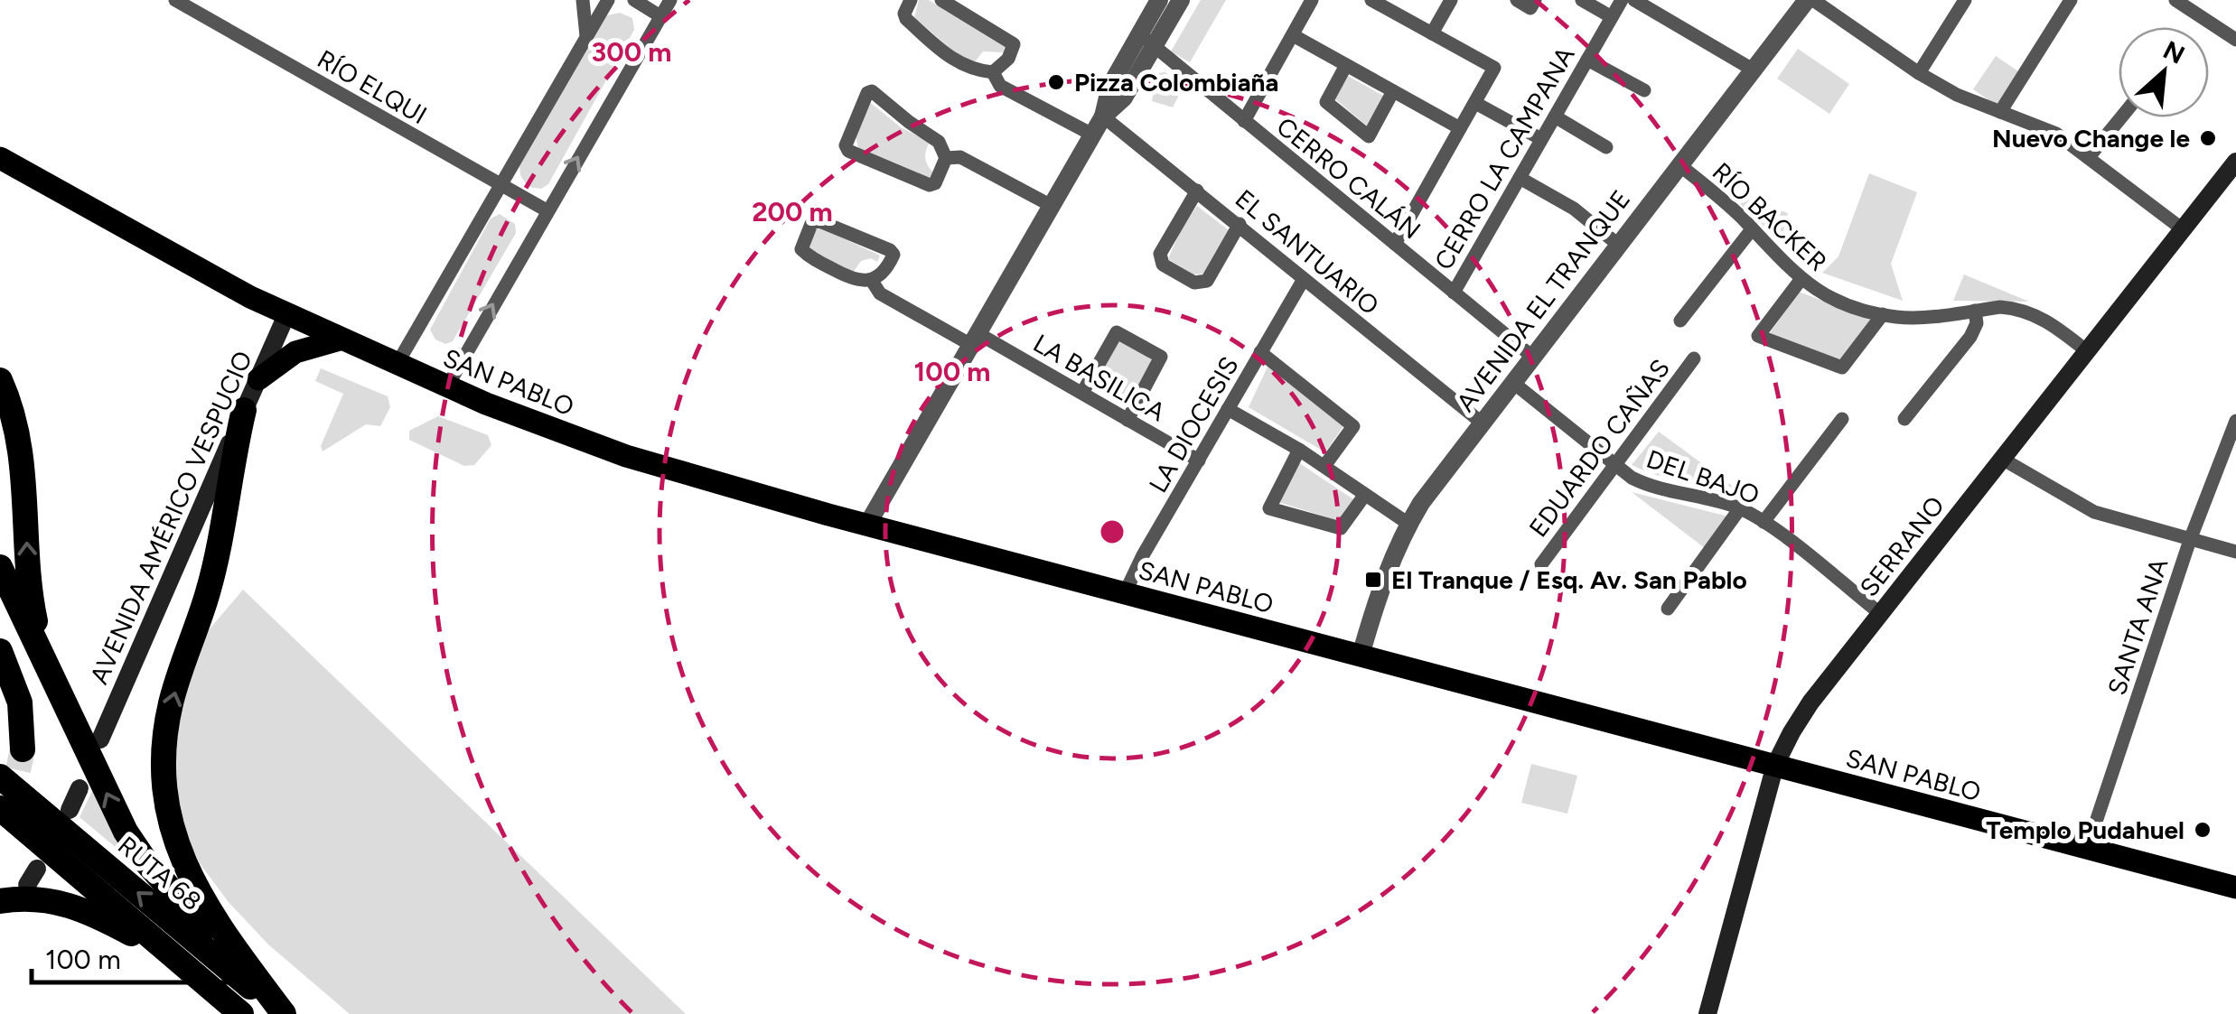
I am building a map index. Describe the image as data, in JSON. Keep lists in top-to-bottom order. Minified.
{"streets":{"highway":["RUTA 68"],"main road":["SAN PABLO","AVENIDA AMÉRICO VESPUCIO","SERRANO"],"street":["RÍO ELQUI","CERRO LA CAMPANA","CERRO CALÁN","RÍO BACKER","EL SANTUARIO","AVENIDA EL TRANQUE","LA BASILICA","LA DIOCESIS","EDUARDO CAÑAS","DEL BAJO","SANTA ANA"]},"crossings":[["CERRO LA CAMPANA","CERRO CALÁN"],["CERRO CALÁN","AVENIDA EL TRANQUE"],["RÍO BACKER","AVENIDA EL TRANQUE"],["RÍO BACKER","SERRANO"],["EL SANTUARIO","AVENIDA EL TRANQUE"],["EL SANTUARIO","LA DIOCESIS"],["AVENIDA EL TRANQUE","SAN PABLO"],["AVENIDA EL TRANQUE","DEL BAJO"],["LA BASILICA","LA DIOCESIS"],["SAN PABLO","LA DIOCESIS"],["SAN PABLO","AVENIDA AMÉRICO VESPUCIO"],["SAN PABLO","SERRANO"],["SAN PABLO","SANTA ANA"],["EDUARDO CAÑAS","DEL BAJO"],["DEL BAJO","SERRANO"]],"places":{"other":["Pizza Colombiaña","Nuevo Change le","Templo Pudahuel"],"transit":["El Tranque / Esq. Av. San Pablo"]},"scale_bar":"100 m","north":"top right","rings":["300 m","200 m","100 m"]}
